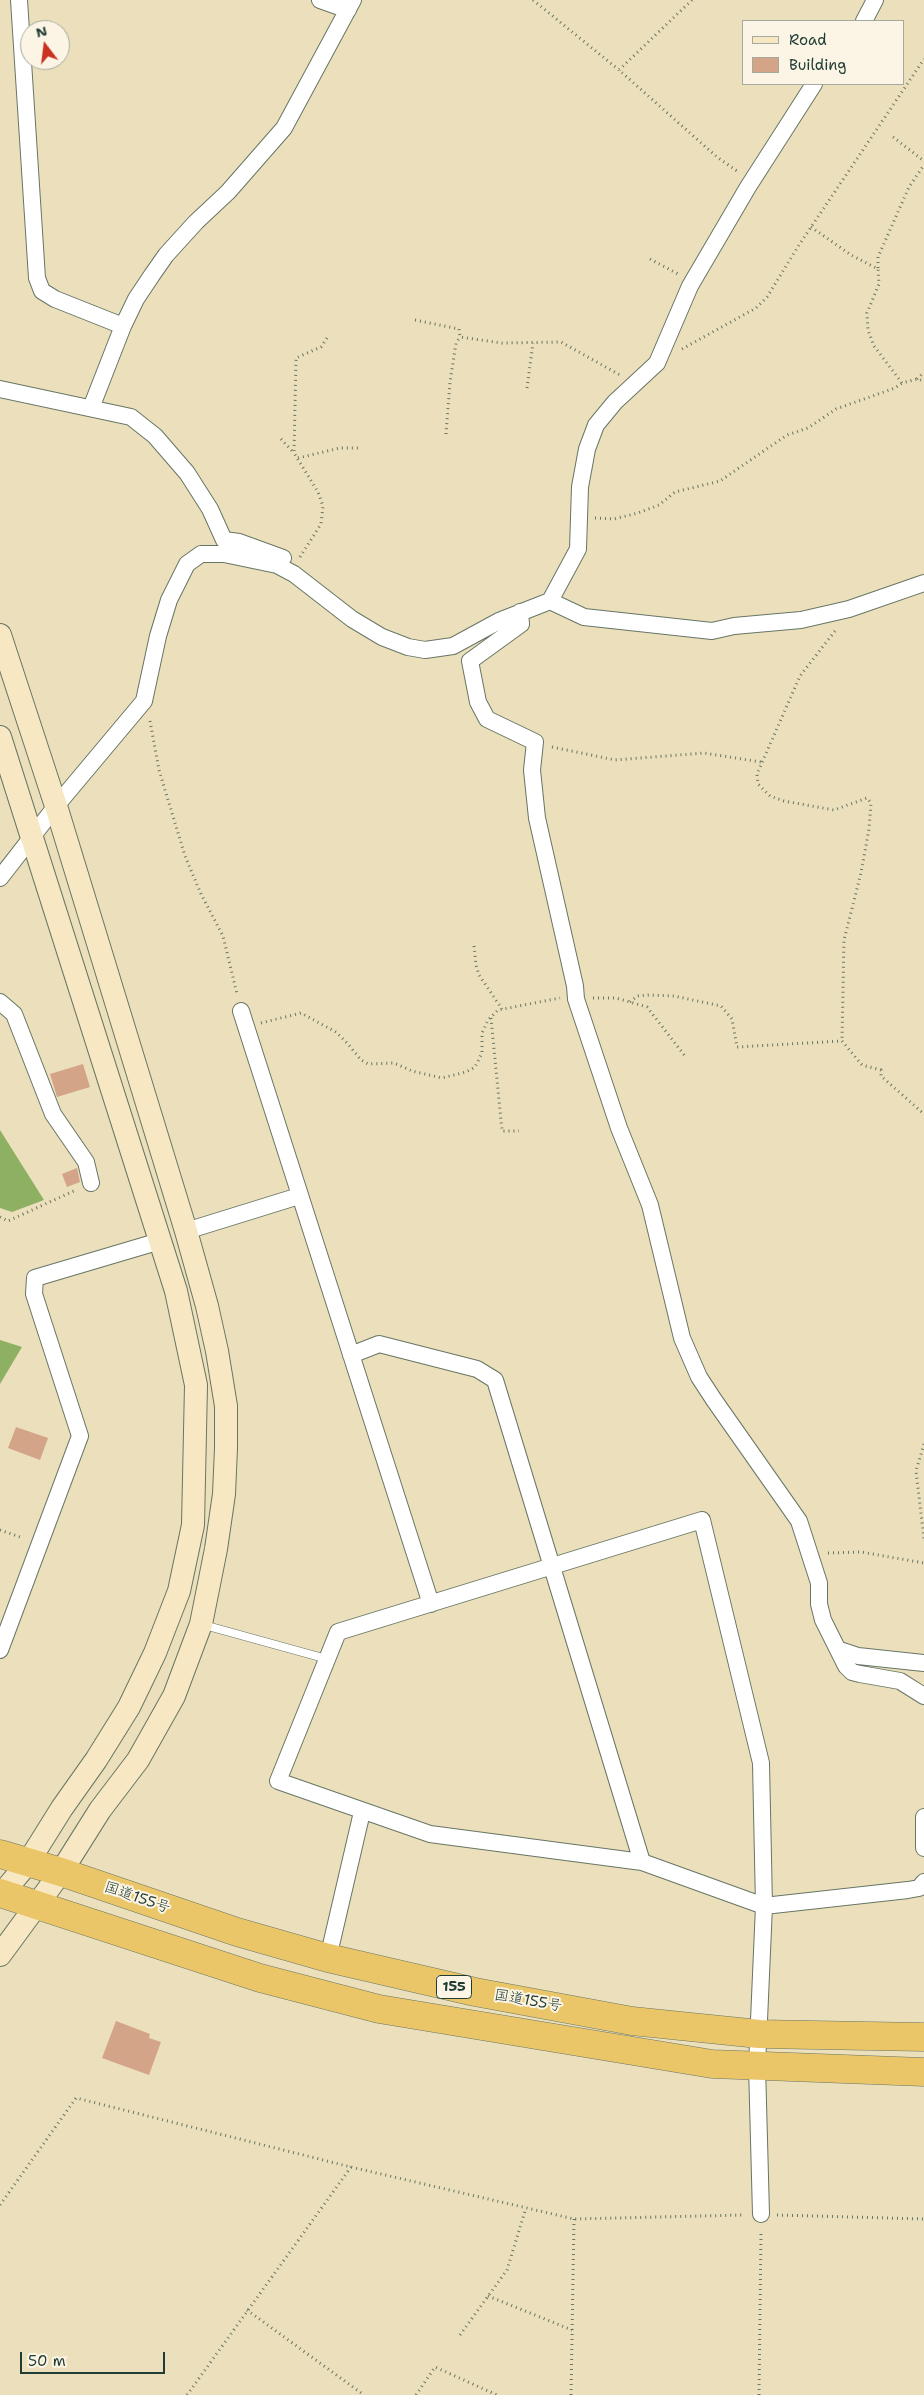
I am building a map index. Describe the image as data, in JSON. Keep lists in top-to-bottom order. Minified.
{"streets":{"highway":["国道155号","155"]},"legend":["Road","Building"],"scale_bar":"50 m","north":"top"}
